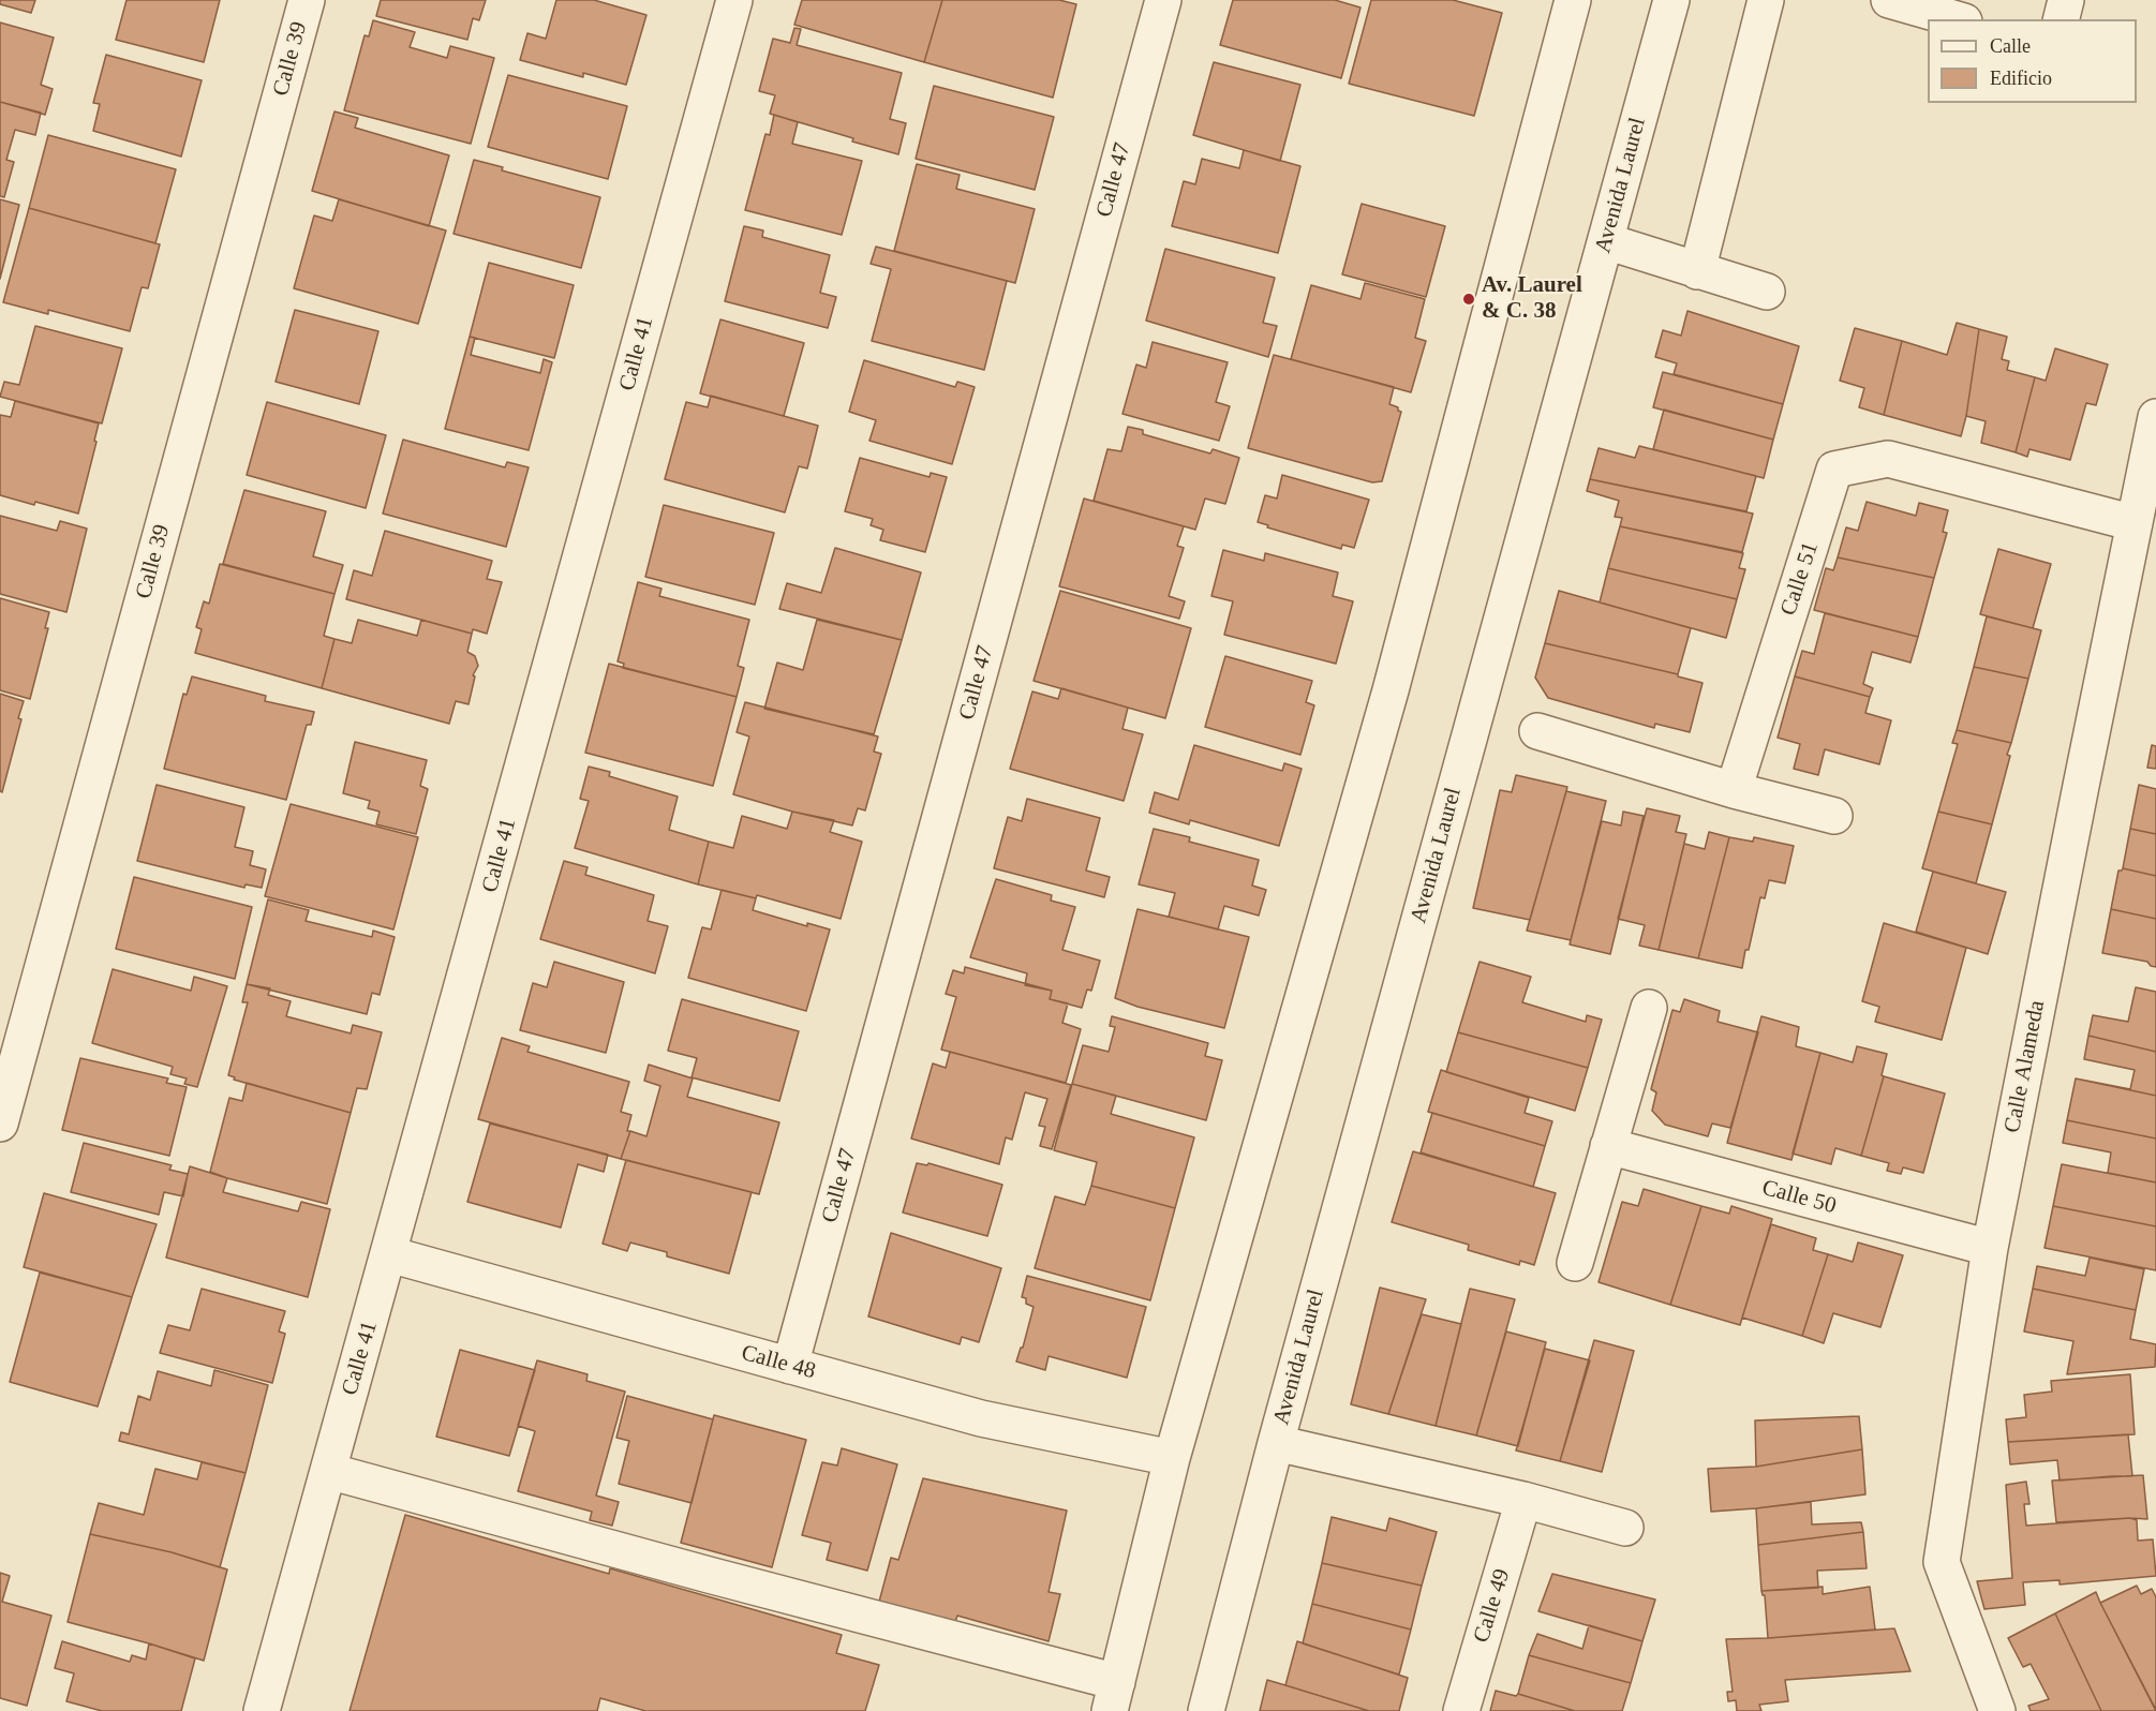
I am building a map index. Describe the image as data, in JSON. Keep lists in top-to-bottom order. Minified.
{"streets":{"street":["Calle 39","Calle 47","Avenida Laurel","Calle 41","Calle 51","Calle Alameda","Calle 50","Calle 48","Calle 49"]},"crossings":[["Calle 47","Calle 48"],["Calle 41","Calle 48"],["Calle 51","Calle Alameda"],["Calle Alameda","Calle 50"]],"places":["Av. Laurel & C. 38"],"legend":["Calle","Edificio"]}
